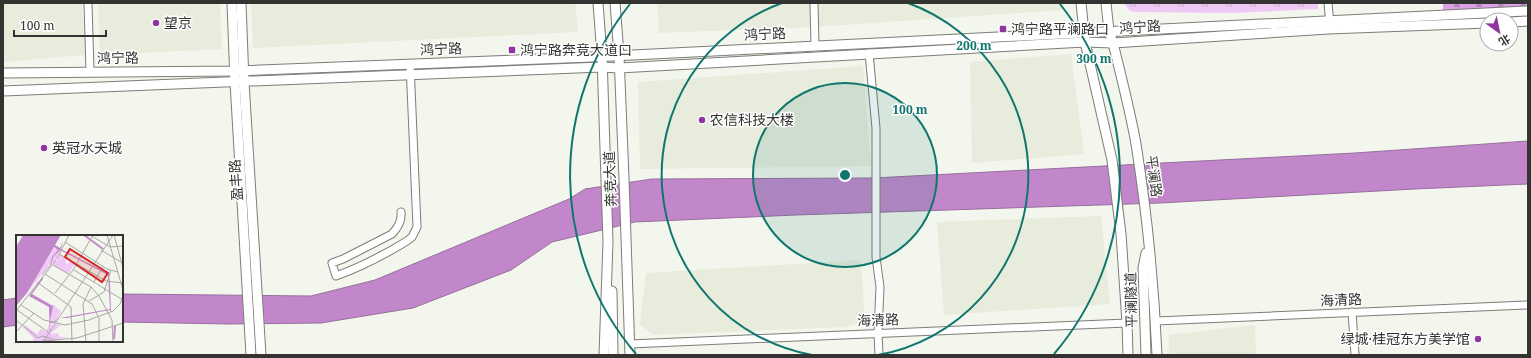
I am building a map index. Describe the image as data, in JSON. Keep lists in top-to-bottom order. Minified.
{"streets":{"main road":["鸿宁路","平澜路","奔竞大道","盈丰路","平澜隧道"],"street":["海清路"]},"crossings":[["鸿宁路","平澜路"],["鸿宁路","奔竞大道"],["鸿宁路","盈丰路"],["平澜路","平澜隧道"],["平澜路","海清路"],["奔竞大道","海清路"]],"places":{"other":["望京","农信科技大楼","英冠水天城","绿城·桂冠东方美学馆"],"transit":["鸿宁路平澜路口","鸿宁路奔竞大道口"]},"scale_bar":"100 m","north":"bottom right","rings":["200 m","300 m","100 m"]}
